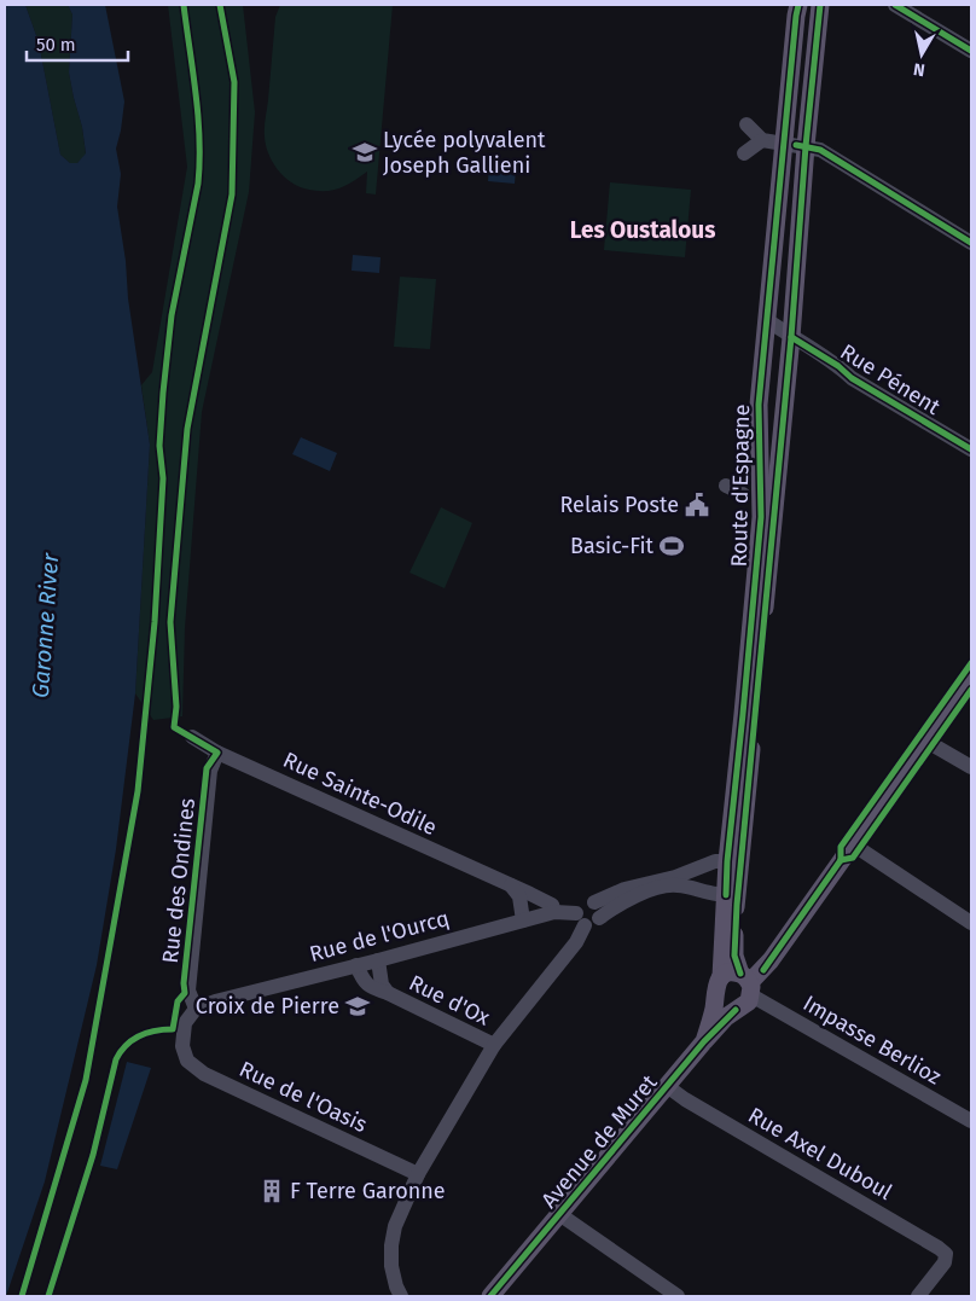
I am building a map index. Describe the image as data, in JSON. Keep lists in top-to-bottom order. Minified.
{"streets":{"main road":["Route d'Espagne","Avenue de Muret"],"street":["Rue Pénent","Rue Sainte-Odile","Rue des Ondines","Rue de l'Ourcq","Rue d'Ox","Impasse Berlioz","Rue de l'Oasis","Rue Axel Duboul"]},"crossings":[["Rue Pénent","Route d'Espagne"],["Route d'Espagne","Impasse Berlioz"],["Route d'Espagne","Avenue de Muret"],["Rue Sainte-Odile","Rue des Ondines"],["Rue Sainte-Odile","Rue de l'Ourcq"],["Rue des Ondines","Rue de l'Ourcq"],["Rue des Ondines","Rue de l'Oasis"],["Rue de l'Ourcq","Rue d'Ox"],["Rue de l'Ourcq","Rue de l'Oasis"],["Impasse Berlioz","Avenue de Muret"],["Avenue de Muret","Rue Axel Duboul"]],"districts":["Les Oustalous"],"water":["Garonne River"],"places":{"school or university":["Lycée polyvalent Joseph Gallieni","Croix de Pierre"],"public building":["Relais Poste"],"sports":["Basic-Fit"],"building":["F Terre Garonne"]},"scale_bar":"50 m","north":"bottom"}
